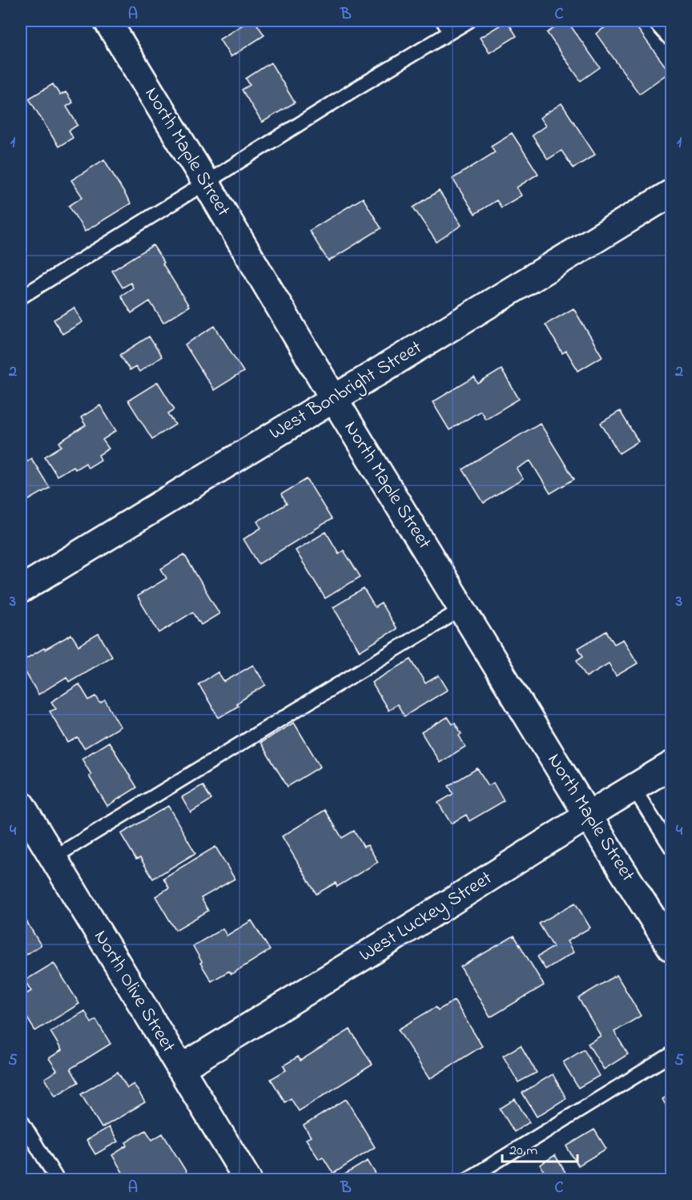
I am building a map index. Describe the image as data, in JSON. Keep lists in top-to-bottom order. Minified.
{"streets":{"street":["North Maple Street","West Bonbright Street","West Luckey Street","North Olive Street"]},"crossings":[["North Maple Street","West Bonbright Street"],["North Maple Street","West Luckey Street"],["West Luckey Street","North Olive Street"]],"scale_bar":"20 m","grid":{"columns":["A","B","C"],"rows":["1","2","3","4","5"]}}
